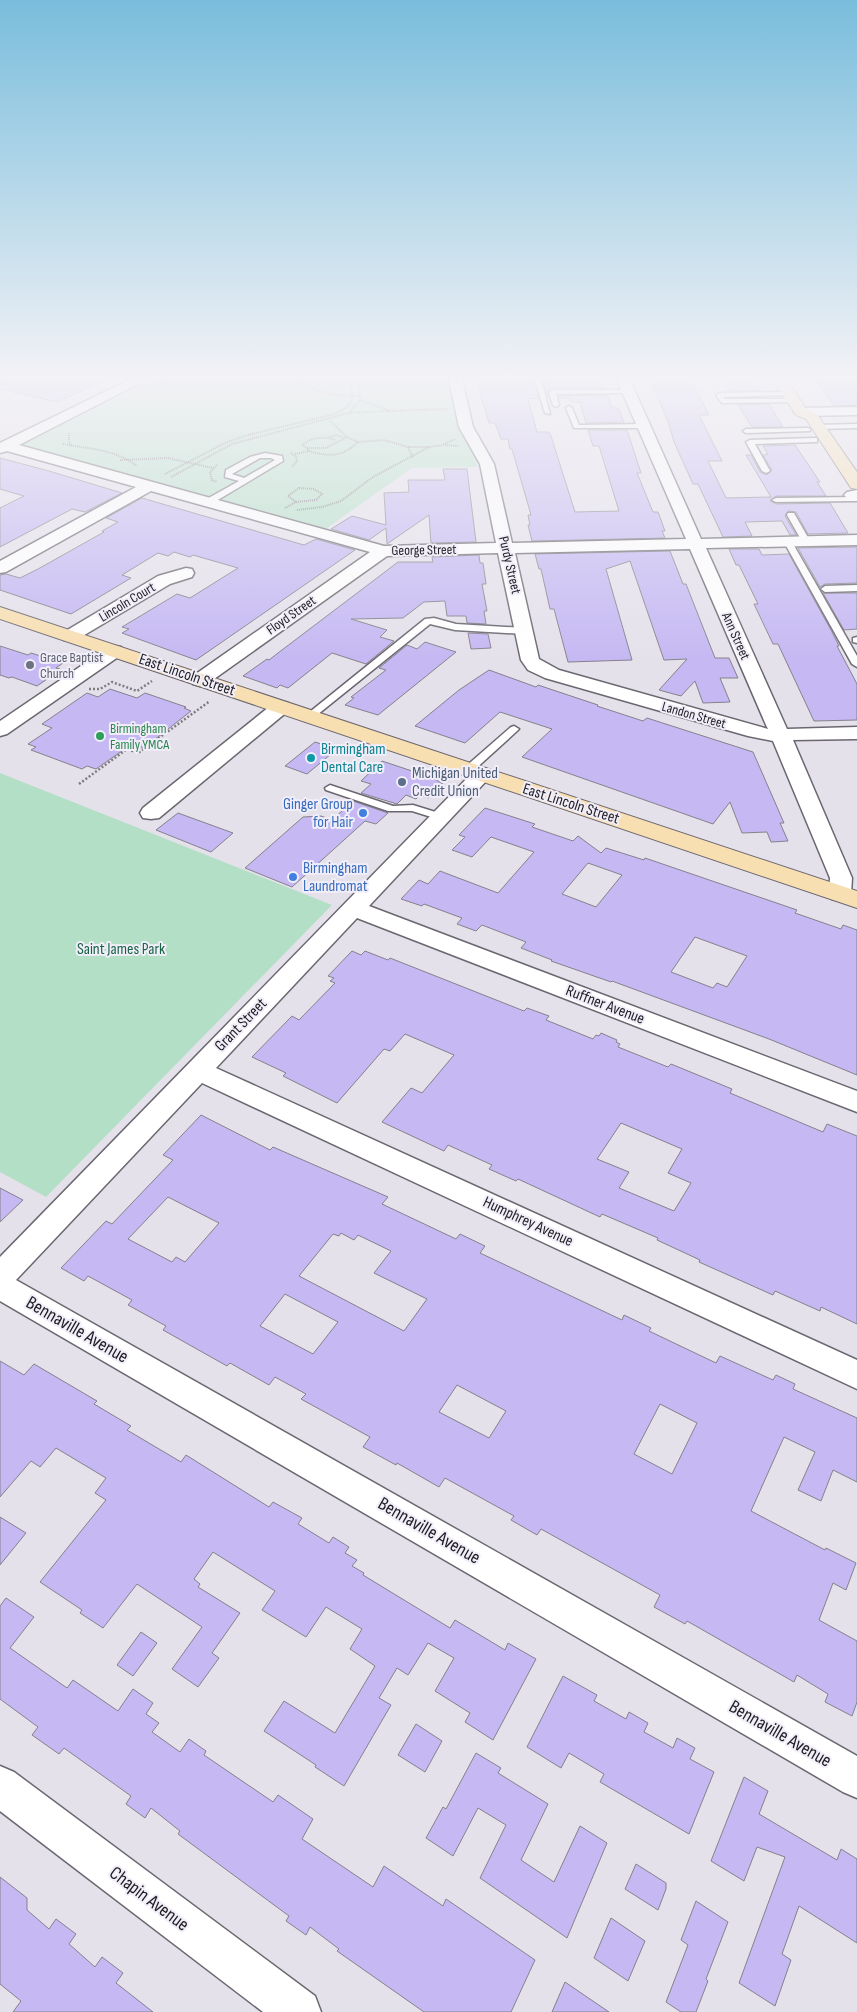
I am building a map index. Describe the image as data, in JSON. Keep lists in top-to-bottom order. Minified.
{"streets":{"street":["George Street","Purdy Street","Lincoln Court","Floyd Street","Ann Street","East Lincoln Street","Landon Street","Ruffner Avenue","Grant Street","Humphrey Avenue","Bennaville Avenue","Chapin Avenue"]},"crossings":[["George Street","Purdy Street"],["George Street","Floyd Street"],["George Street","Ann Street"],["Purdy Street","Landon Street"],["Lincoln Court","East Lincoln Street"],["Floyd Street","East Lincoln Street"],["Ann Street","East Lincoln Street"],["Ann Street","Landon Street"],["East Lincoln Street","Grant Street"],["Ruffner Avenue","Grant Street"],["Grant Street","Humphrey Avenue"]],"parks":["Saint James Park"],"places":["Grace Baptist Church","Birmingham Family YMCA","Birmingham Dental Care","Michigan United Credit Union","Ginger Group for Hair","Birmingham Laundromat"]}
